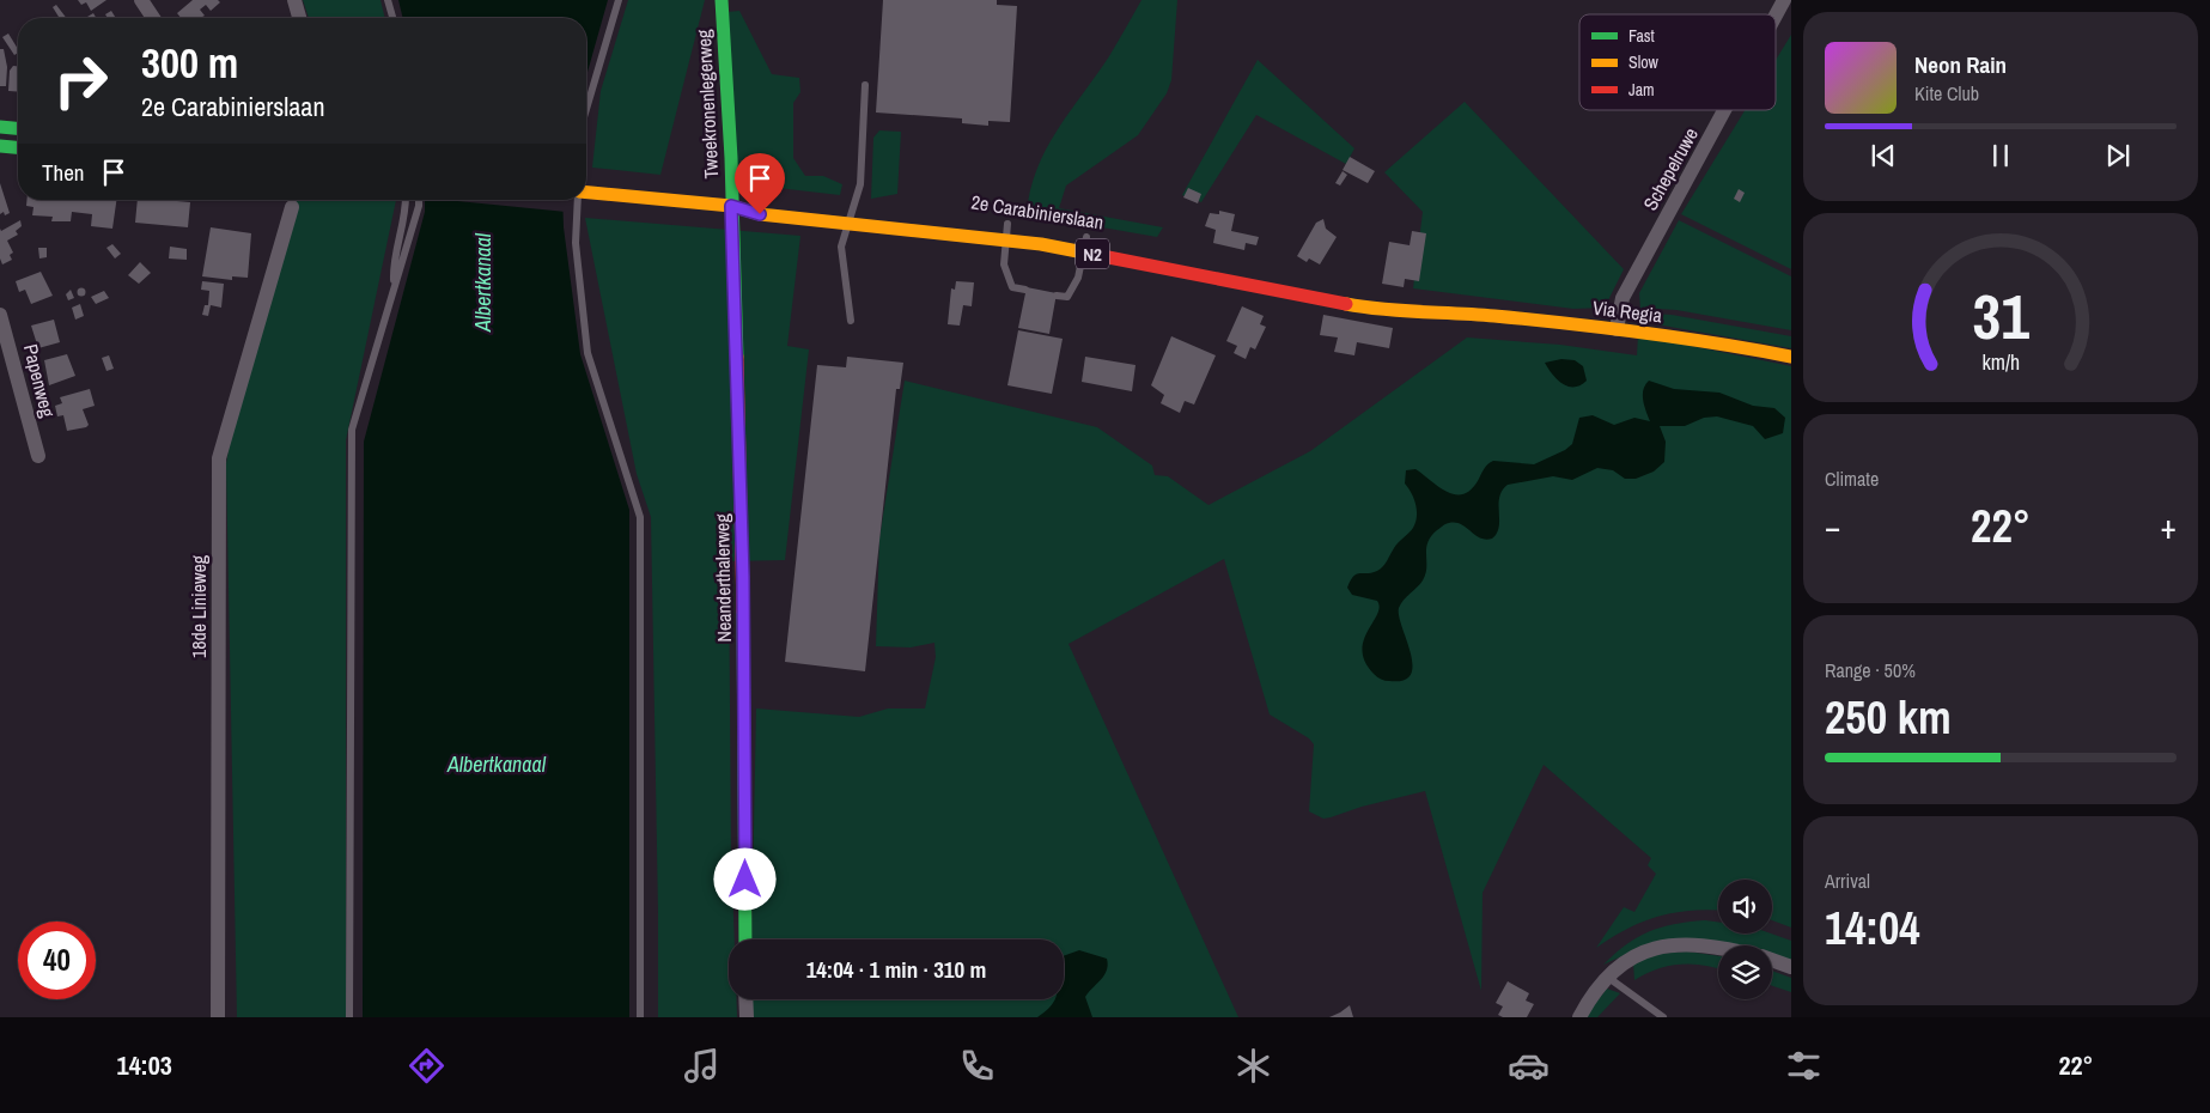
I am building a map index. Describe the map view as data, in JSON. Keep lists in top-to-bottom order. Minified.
{"streets":{"main road":["Tweekronenlegerweg","2e Carabinierslaan","N2","Via Regia","Neanderthalerweg"],"street":["Schepelruwe","Papenweg","18de Linieweg"]},"crossings":[["Tweekronenlegerweg","2e Carabinierslaan"],["Tweekronenlegerweg","Neanderthalerweg"],["Schepelruwe","Via Regia"],["2e Carabinierslaan","Via Regia"],["2e Carabinierslaan","Neanderthalerweg"]],"water":["Albertkanaal"],"legend":["Fast","Slow","Jam"],"page":{"turn":["300 m","2e Carabinierslaan"],"song":["Neon Rain","Kite Club"],"then":"Then","tile":["Climate",["Range · 50%","250 km"],["Arrival","14:04"]],"heat":["−","22°","+"],"limit":"40","trip":"14:04 · 1 min · 310 m","tabs":["14:03","22°"],"gauge":["31","km/h"]}}
